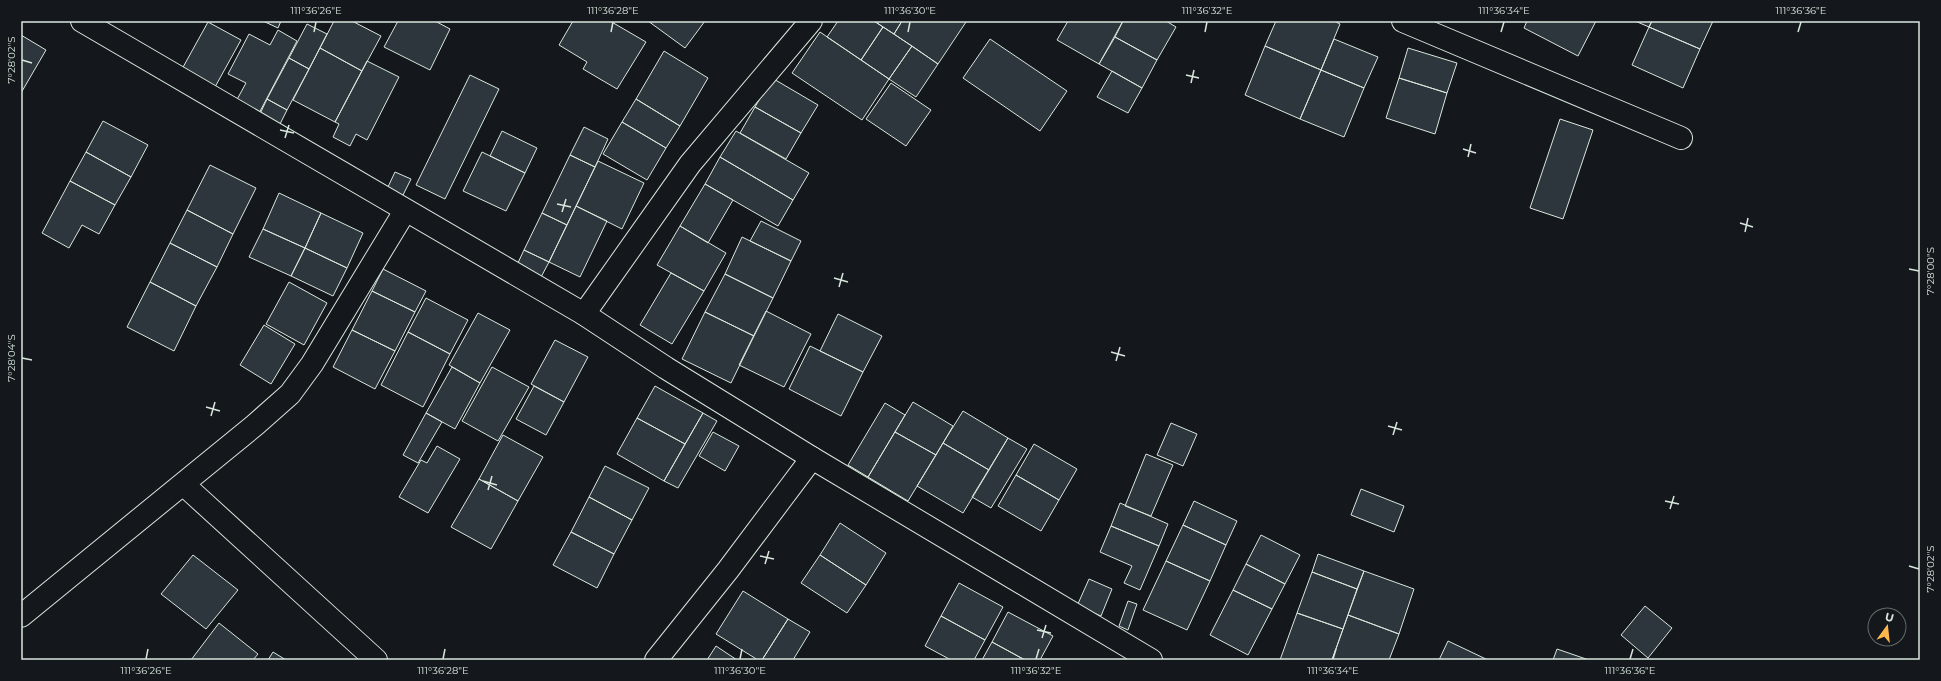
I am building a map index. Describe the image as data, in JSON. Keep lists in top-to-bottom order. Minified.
{"north":"top","coordinates":["111°36'26\"E","111°36'28\"E","111°36'30\"E","111°36'32\"E","111°36'34\"E","111°36'36\"E","7°28'02\"S","7°28'00\"S","7°28'04\"S"]}
